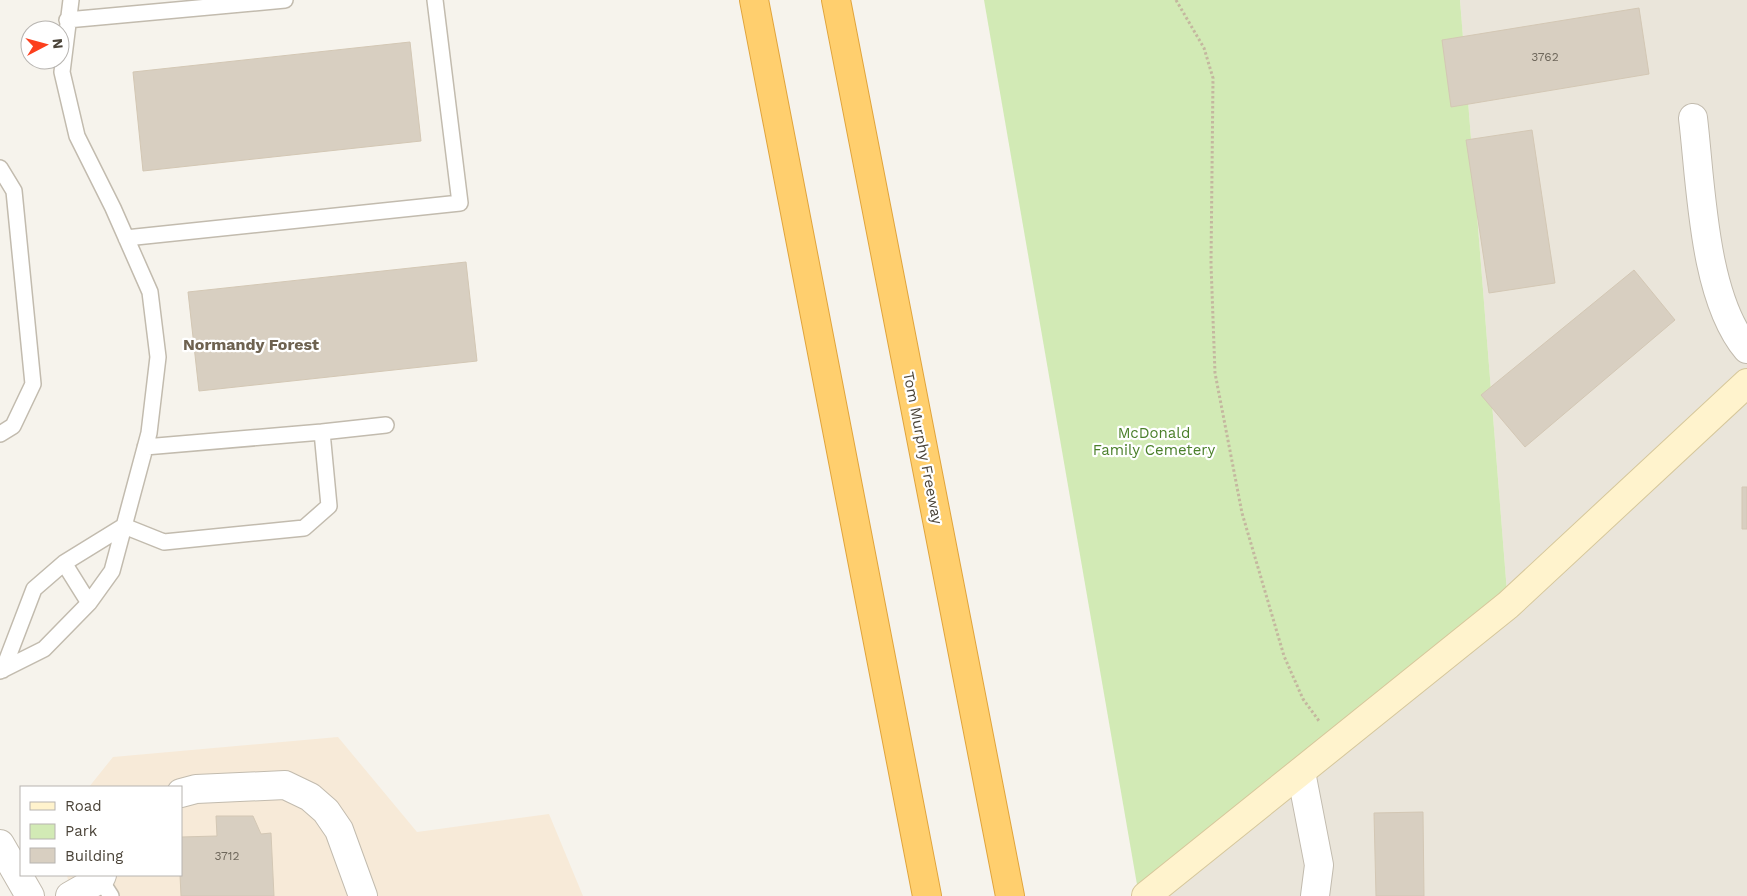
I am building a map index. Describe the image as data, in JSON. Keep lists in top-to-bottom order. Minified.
{"streets":{"highway":["Tom Murphy Freeway"]},"districts":["Normandy Forest"],"parks":["McDonald Family Cemetery"],"house_numbers":["3762","3712"],"legend":["Road","Park","Building"],"north":"right"}
